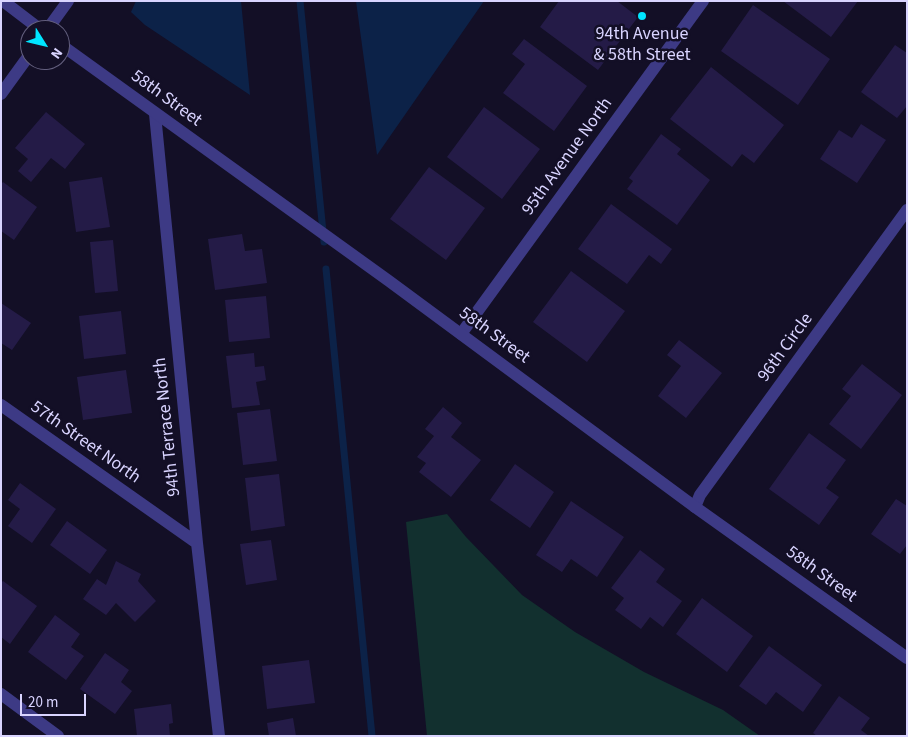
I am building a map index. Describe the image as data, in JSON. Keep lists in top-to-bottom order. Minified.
{"streets":{"street":["58th Street","95th Avenue North","96th Circle","94th Terrace North","57th Street North"]},"crossings":[["58th Street","95th Avenue North"],["58th Street","96th Circle"],["58th Street","94th Terrace North"],["94th Terrace North","57th Street North"]],"places":["94th Avenue & 58th Street"],"scale_bar":"20 m","north":"bottom right"}
